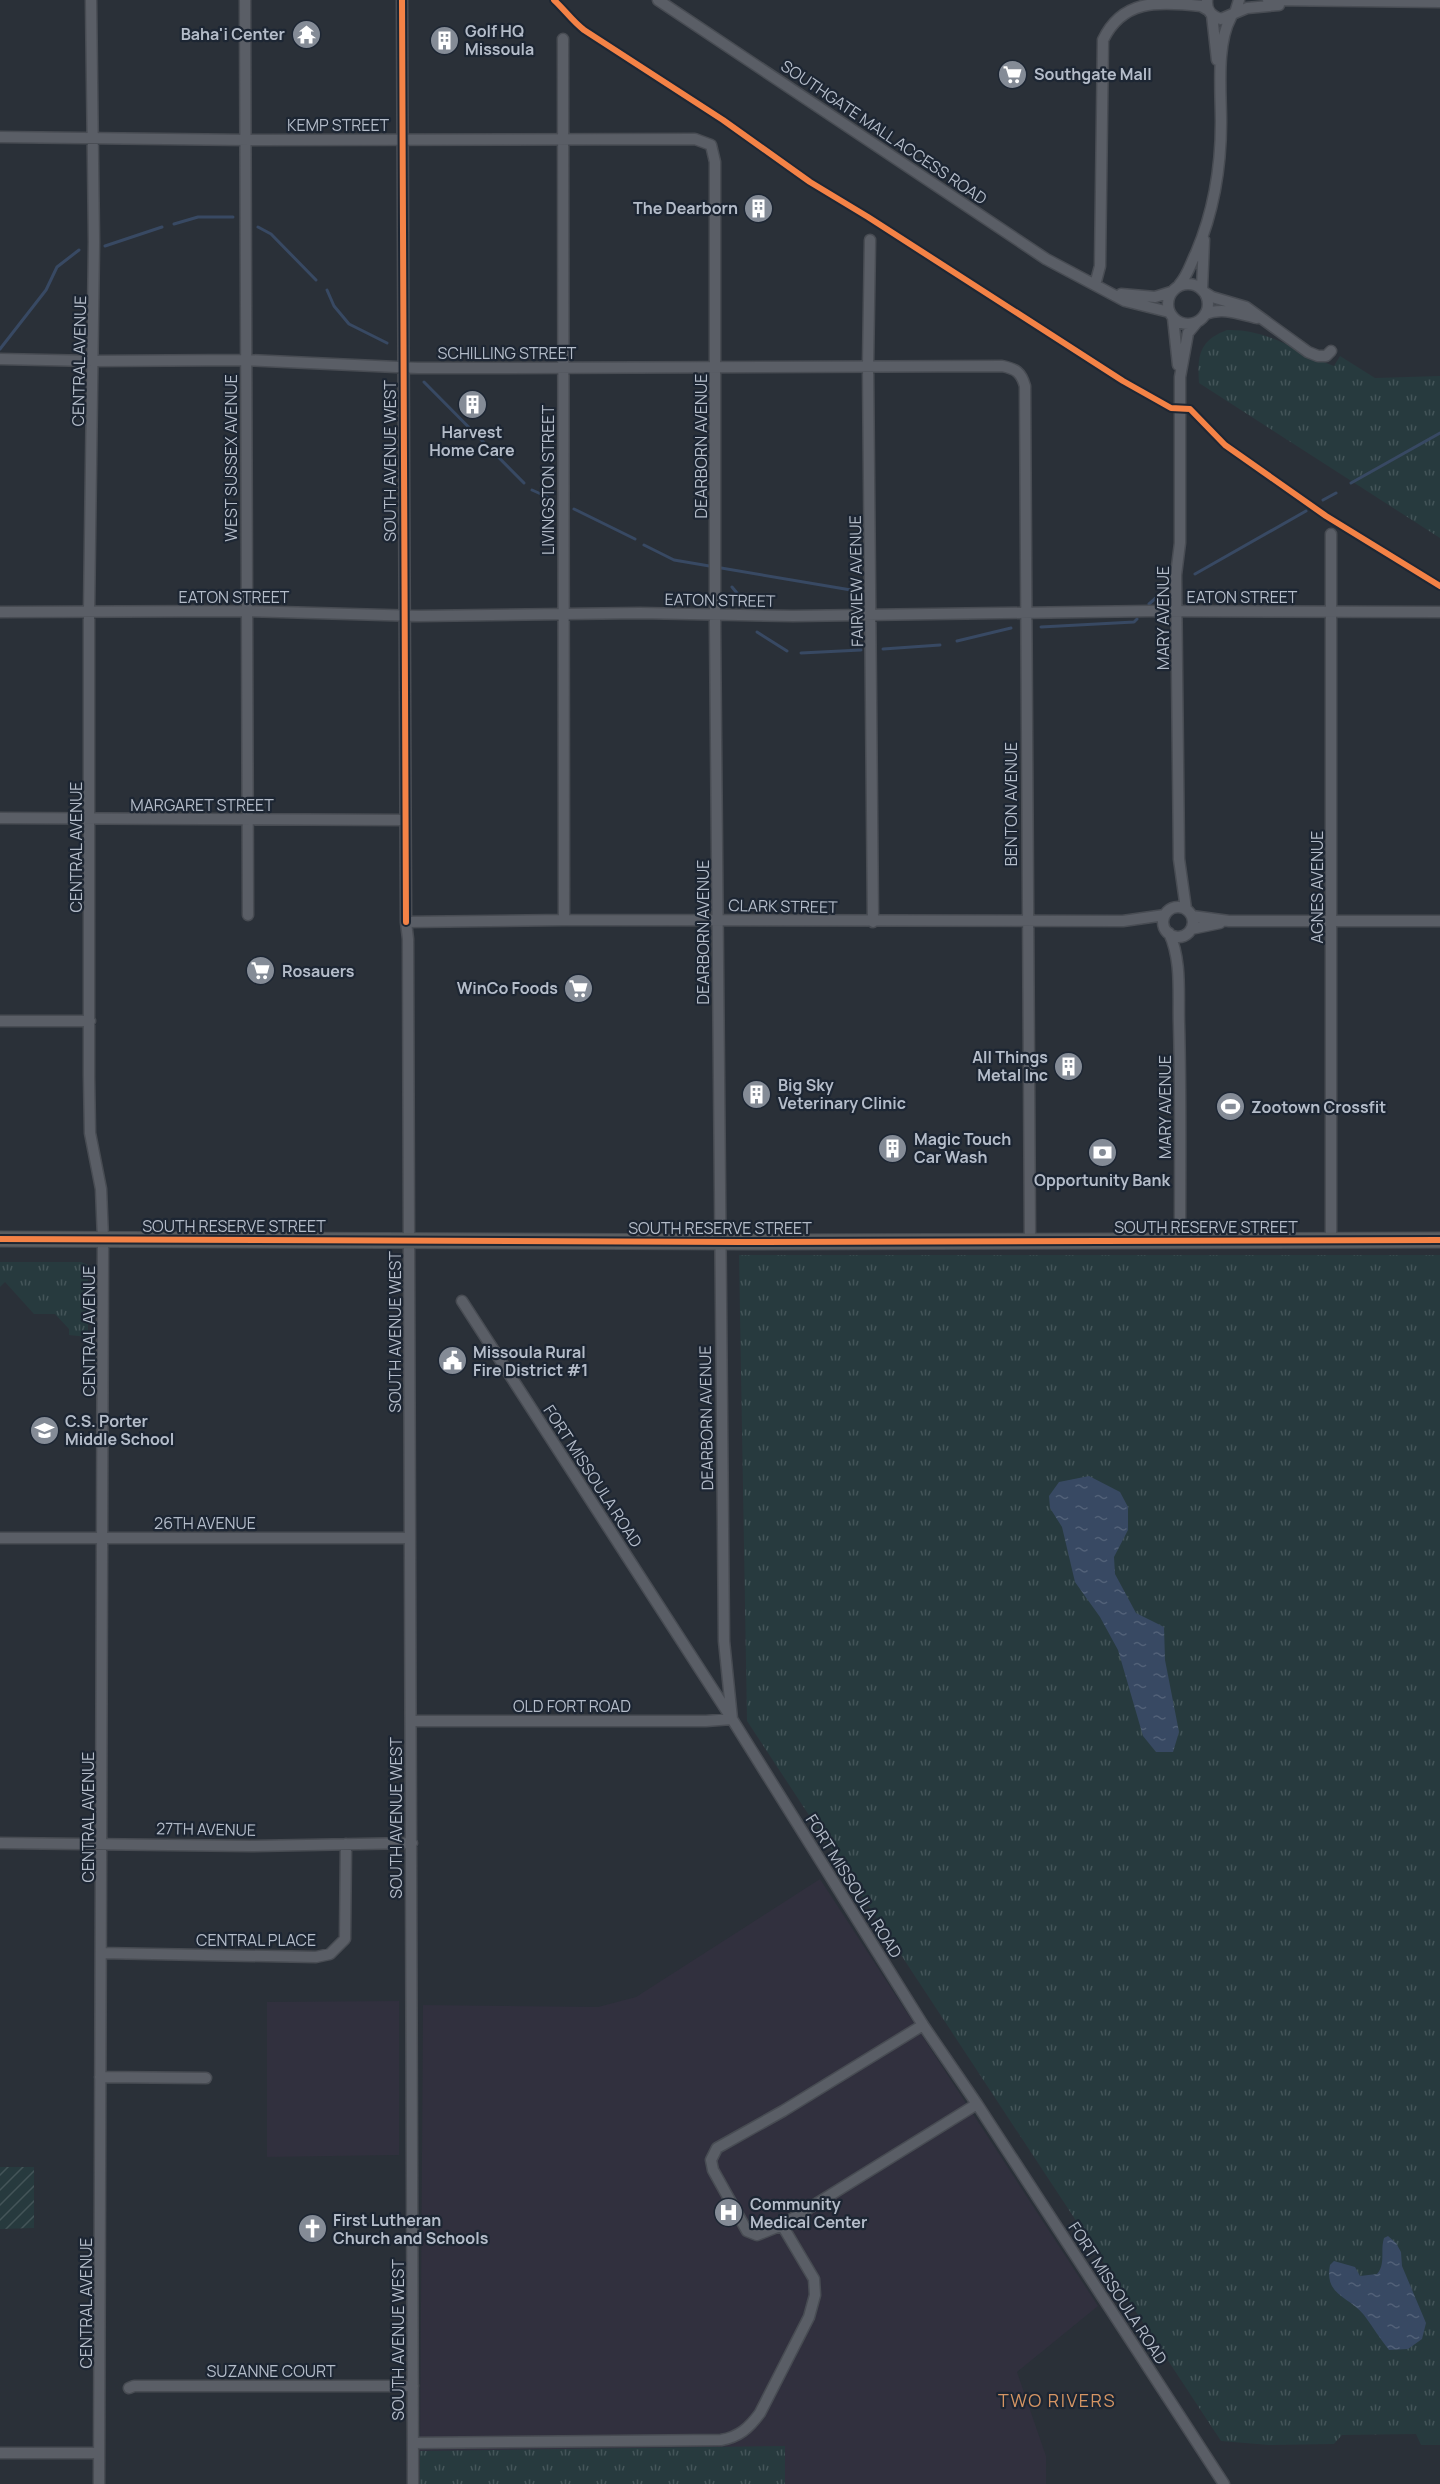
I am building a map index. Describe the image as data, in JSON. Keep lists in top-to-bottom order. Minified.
{"streets":{"highway":["SOUTH RESERVE STREET"],"street":["KEMP STREET","SOUTHGATE MALL ACCESS ROAD","SCHILLING STREET","CENTRAL AVENUE","DEARBORN AVENUE","WEST SUSSEX AVENUE","SOUTH AVENUE WEST","LIVINGSTON STREET","FAIRVIEW AVENUE","EATON STREET","MARY AVENUE","BENTON AVENUE","MARGARET STREET","AGNES AVENUE","CLARK STREET","FORT MISSOULA ROAD","26TH AVENUE","OLD FORT ROAD","27TH AVENUE","CENTRAL PLACE","SUZANNE COURT"]},"crossings":[["KEMP STREET","CENTRAL AVENUE"],["KEMP STREET","DEARBORN AVENUE"],["KEMP STREET","WEST SUSSEX AVENUE"],["KEMP STREET","SOUTH AVENUE WEST"],["KEMP STREET","LIVINGSTON STREET"],["SOUTHGATE MALL ACCESS ROAD","MARY AVENUE"],["SCHILLING STREET","CENTRAL AVENUE"],["SCHILLING STREET","DEARBORN AVENUE"],["SCHILLING STREET","WEST SUSSEX AVENUE"],["SCHILLING STREET","SOUTH AVENUE WEST"],["SCHILLING STREET","LIVINGSTON STREET"],["SCHILLING STREET","FAIRVIEW AVENUE"],["SCHILLING STREET","BENTON AVENUE"],["CENTRAL AVENUE","EATON STREET"],["CENTRAL AVENUE","MARGARET STREET"],["CENTRAL AVENUE","SOUTH RESERVE STREET"],["CENTRAL AVENUE","26TH AVENUE"],["CENTRAL AVENUE","27TH AVENUE"],["CENTRAL AVENUE","CENTRAL PLACE"],["DEARBORN AVENUE","EATON STREET"],["DEARBORN AVENUE","CLARK STREET"],["DEARBORN AVENUE","SOUTH RESERVE STREET"],["DEARBORN AVENUE","FORT MISSOULA ROAD"],["DEARBORN AVENUE","OLD FORT ROAD"],["WEST SUSSEX AVENUE","EATON STREET"],["WEST SUSSEX AVENUE","MARGARET STREET"],["SOUTH AVENUE WEST","EATON STREET"],["SOUTH AVENUE WEST","MARGARET STREET"],["SOUTH AVENUE WEST","CLARK STREET"],["SOUTH AVENUE WEST","SOUTH RESERVE STREET"],["SOUTH AVENUE WEST","26TH AVENUE"],["SOUTH AVENUE WEST","OLD FORT ROAD"],["SOUTH AVENUE WEST","27TH AVENUE"],["SOUTH AVENUE WEST","SUZANNE COURT"],["LIVINGSTON STREET","EATON STREET"],["LIVINGSTON STREET","CLARK STREET"],["FAIRVIEW AVENUE","EATON STREET"],["FAIRVIEW AVENUE","CLARK STREET"],["EATON STREET","MARY AVENUE"],["EATON STREET","BENTON AVENUE"],["EATON STREET","AGNES AVENUE"],["MARY AVENUE","SOUTH RESERVE STREET"],["BENTON AVENUE","CLARK STREET"],["BENTON AVENUE","SOUTH RESERVE STREET"],["AGNES AVENUE","SOUTH RESERVE STREET"],["FORT MISSOULA ROAD","OLD FORT ROAD"],["27TH AVENUE","CENTRAL PLACE"]],"districts":["TWO RIVERS"],"places":{"temple":["Baha'i Center"],"building":["Golf HQ Missoula","The Dearborn","Harvest Home Care","All Things Metal Inc","Big Sky Veterinary Clinic","Magic Touch Car Wash"],"supermarket":["Southgate Mall","Rosauers","WinCo Foods"],"sports":["Zootown Crossfit"],"bank":["Opportunity Bank"],"public building":["Missoula Rural Fire District #1"],"school or university":["C.S. Porter Middle School"],"hospital":["Community Medical Center"],"church":["First Lutheran Church and Schools"]}}
